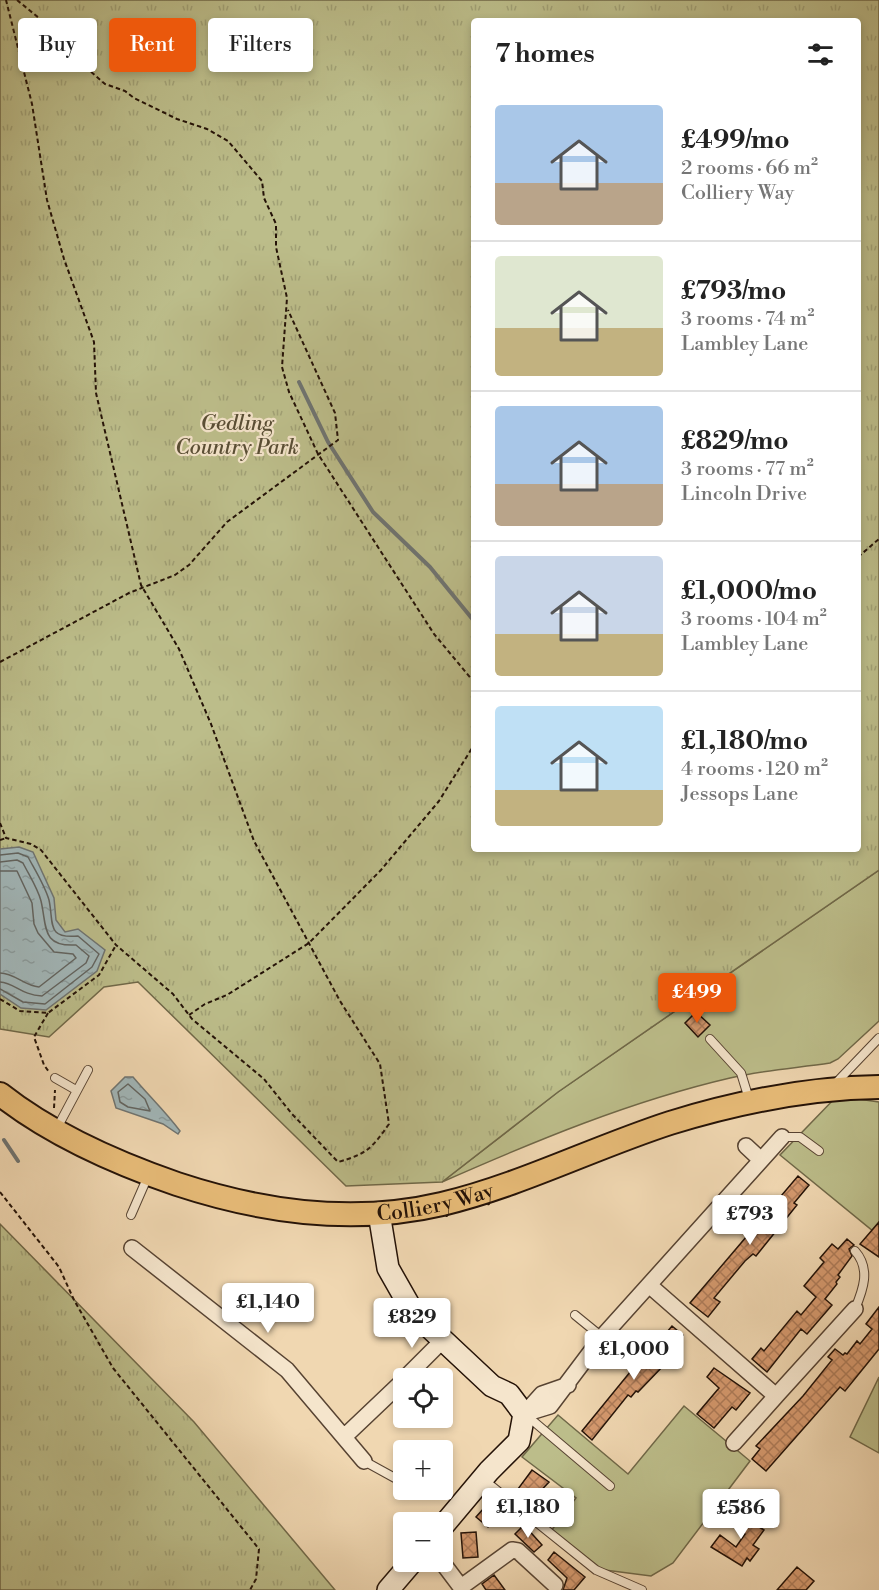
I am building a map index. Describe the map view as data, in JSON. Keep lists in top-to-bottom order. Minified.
{"streets":{"main road":["Colliery Way"]},"parks":["Gedling Country Park"],"page":{"chip":["Buy","Rent","Filters"],"heading":"7 homes","list":[{"name":"£499/mo","note":"2 rooms · 66 m² · Colliery Way"},{"name":"£793/mo","note":"3 rooms · 74 m² · Lambley Lane"},{"name":"£829/mo","note":"3 rooms · 77 m² · Lincoln Drive"},{"name":"£1,000/mo","note":"3 rooms · 104 m² · Lambley Lane"},{"name":"£1,180/mo","note":"4 rooms · 120 m² · Jessops Lane"}],"price":["£499","£793","£1,140","£829","£1,000","£1,180","£586"],"map_buttons":["+","−"]}}
